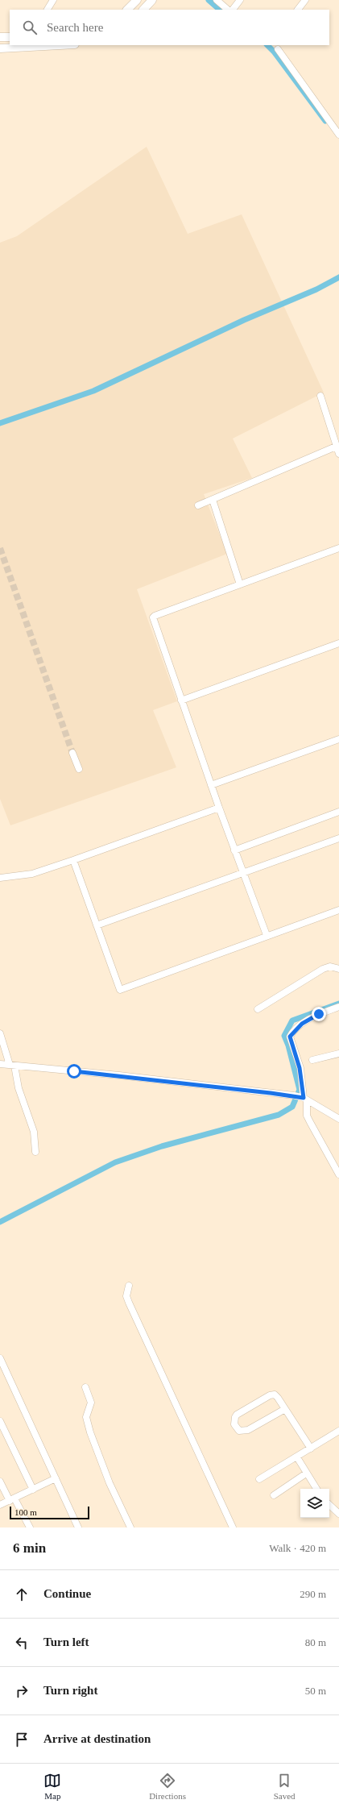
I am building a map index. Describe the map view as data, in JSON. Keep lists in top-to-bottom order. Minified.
{"scale_bar":"100 m","page":{"search":"Search here","scale":"100 m","heading":["6 min","Walk · 420 m"],"list":[["Continue","290 m"],["Turn left","80 m"],["Turn right","50 m"],"Arrive at destination"],"nav":["Map","Directions","Saved"]}}
